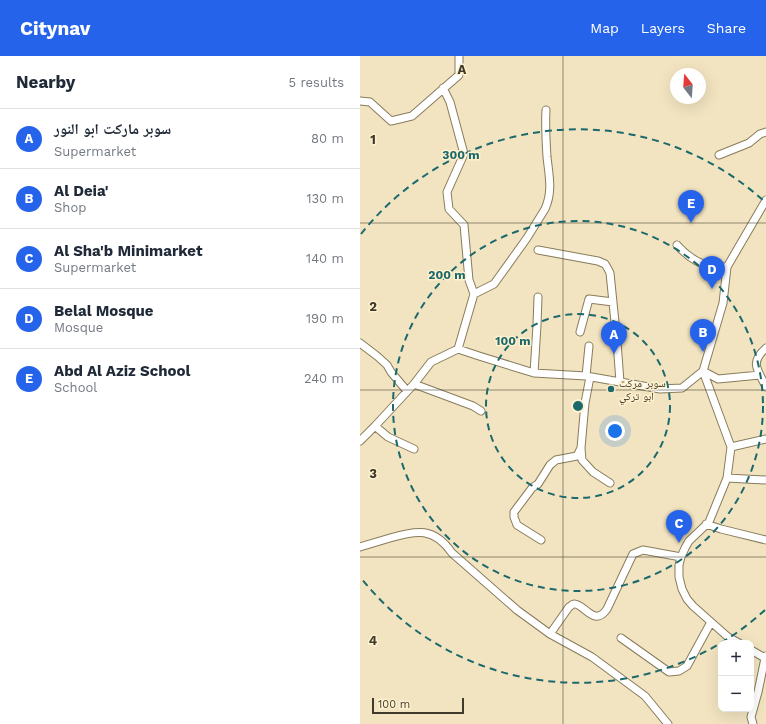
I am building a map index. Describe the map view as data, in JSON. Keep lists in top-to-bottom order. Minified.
{"places":["سوبر مركت ابو تركي"],"scale_bar":"100 m","north":"top","page":{"header":"Citynav","nav":["Map","Layers","Share"],"heading":["Nearby","5 results"],"list":[{"mark":"A","name":"سوبر ماركت ابو النور","note":"Supermarket","value":"80 m"},{"mark":"B","name":"Al Deia'","note":"Shop","value":"130 m"},{"mark":"C","name":"Al Sha'b Minimarket","note":"Supermarket","value":"140 m"},{"mark":"D","name":"Belal Mosque","note":"Mosque","value":"190 m"},{"mark":"E","name":"Abd Al Aziz School","note":"School","value":"240 m"}],"pins":["E","D","B","A","C"],"map_buttons":["+","−"],"scale":"100 m"},"grid":{"columns":["A"],"rows":["1","2","3","4"]},"rings":["300 m","200 m","100 m"]}
